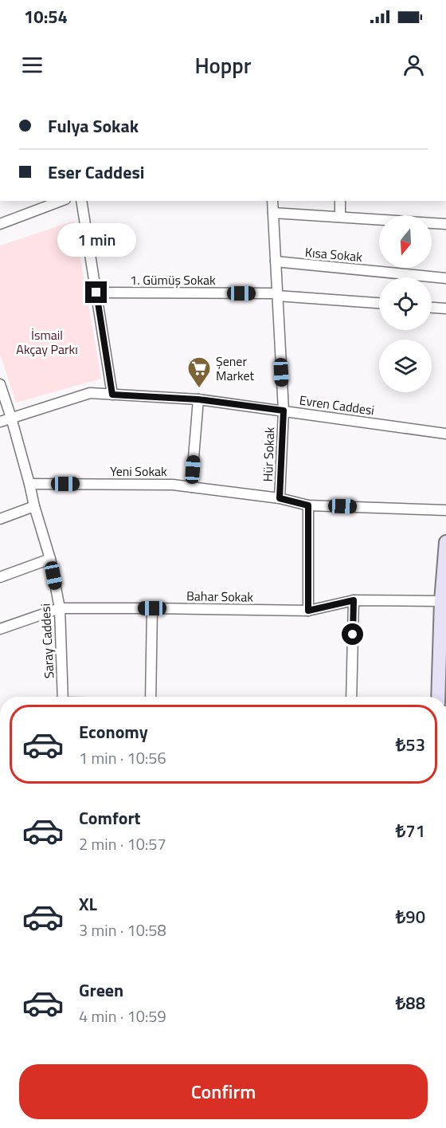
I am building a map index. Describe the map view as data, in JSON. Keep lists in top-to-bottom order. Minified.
{"streets":{"street":["Kısa Sokak","1. Gümüş Sokak","Evren Caddesi","Hür Sokak","Yeni Sokak","Bahar Sokak","Saray Caddesi"]},"crossings":[["Kısa Sokak","Hür Sokak"],["1. Gümüş Sokak","Hür Sokak"],["Evren Caddesi","Hür Sokak"],["Evren Caddesi","Saray Caddesi"],["Hür Sokak","Yeni Sokak"],["Yeni Sokak","Saray Caddesi"],["Bahar Sokak","Saray Caddesi"]],"parks":["İsmail Akçay Parkı"],"places":{"supermarket":["Şener Market"]},"north":"bottom","page":{"status":"10:54","header":"Hoppr","banner":["Fulya Sokak","Eser Caddesi"],"bubble":"1 min","list":[{"name":"Economy","note":"1 min · 10:56","value":"₺53"},{"name":"Comfort","note":"2 min · 10:57","value":"₺71"},{"name":"XL","note":"3 min · 10:58","value":"₺90"},{"name":"Green","note":"4 min · 10:59","value":"₺88"}],"buttons":"Confirm"}}
